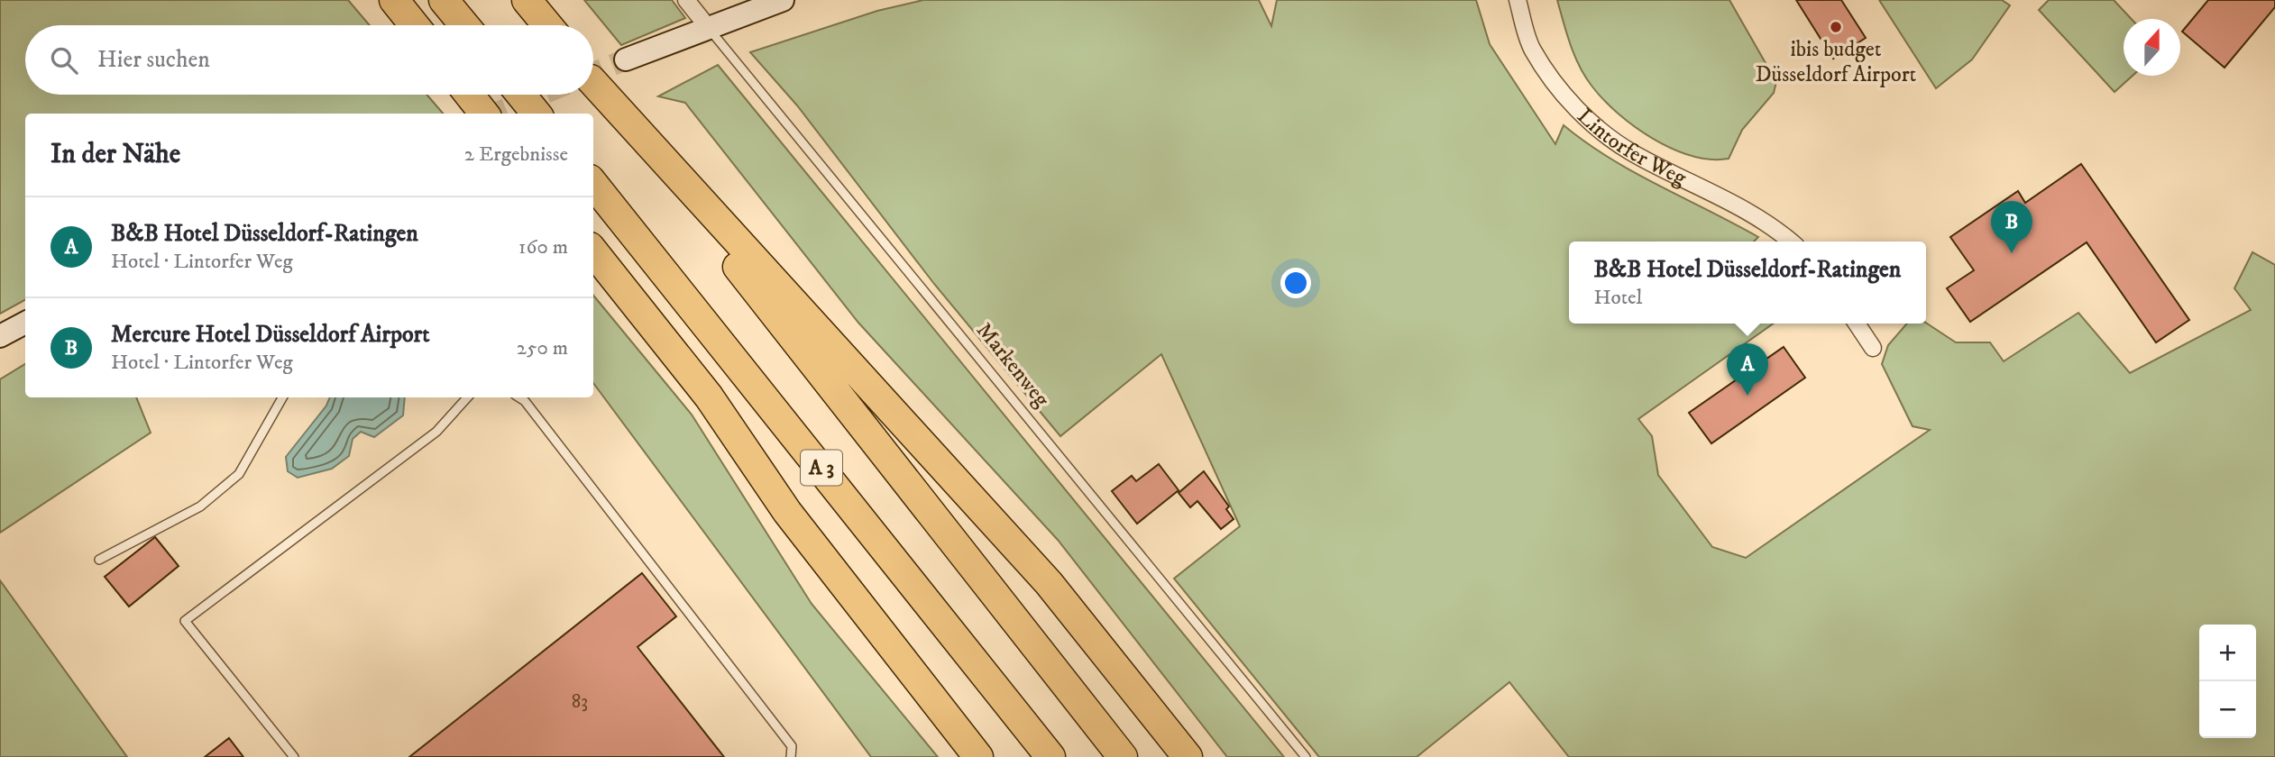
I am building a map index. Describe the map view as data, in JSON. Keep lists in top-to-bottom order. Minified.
{"streets":{"highway":["A 3"],"street":["Lintorfer Weg","Markenweg"]},"places":["ibis budget Düsseldorf Airport"],"house_numbers":["83"],"north":"top","page":{"search":"Hier suchen","heading":["In der Nähe","2 Ergebnisse"],"list":[{"mark":"A","name":"B&B Hotel Düsseldorf-Ratingen","note":"Hotel · Lintorfer Weg","value":"160 m"},{"mark":"B","name":"Mercure Hotel Düsseldorf Airport","note":"Hotel · Lintorfer Weg","value":"250 m"}],"pins":["B","A"],"popup":["B&B Hotel Düsseldorf-Ratingen","Hotel"],"map_buttons":["+","−"]}}
